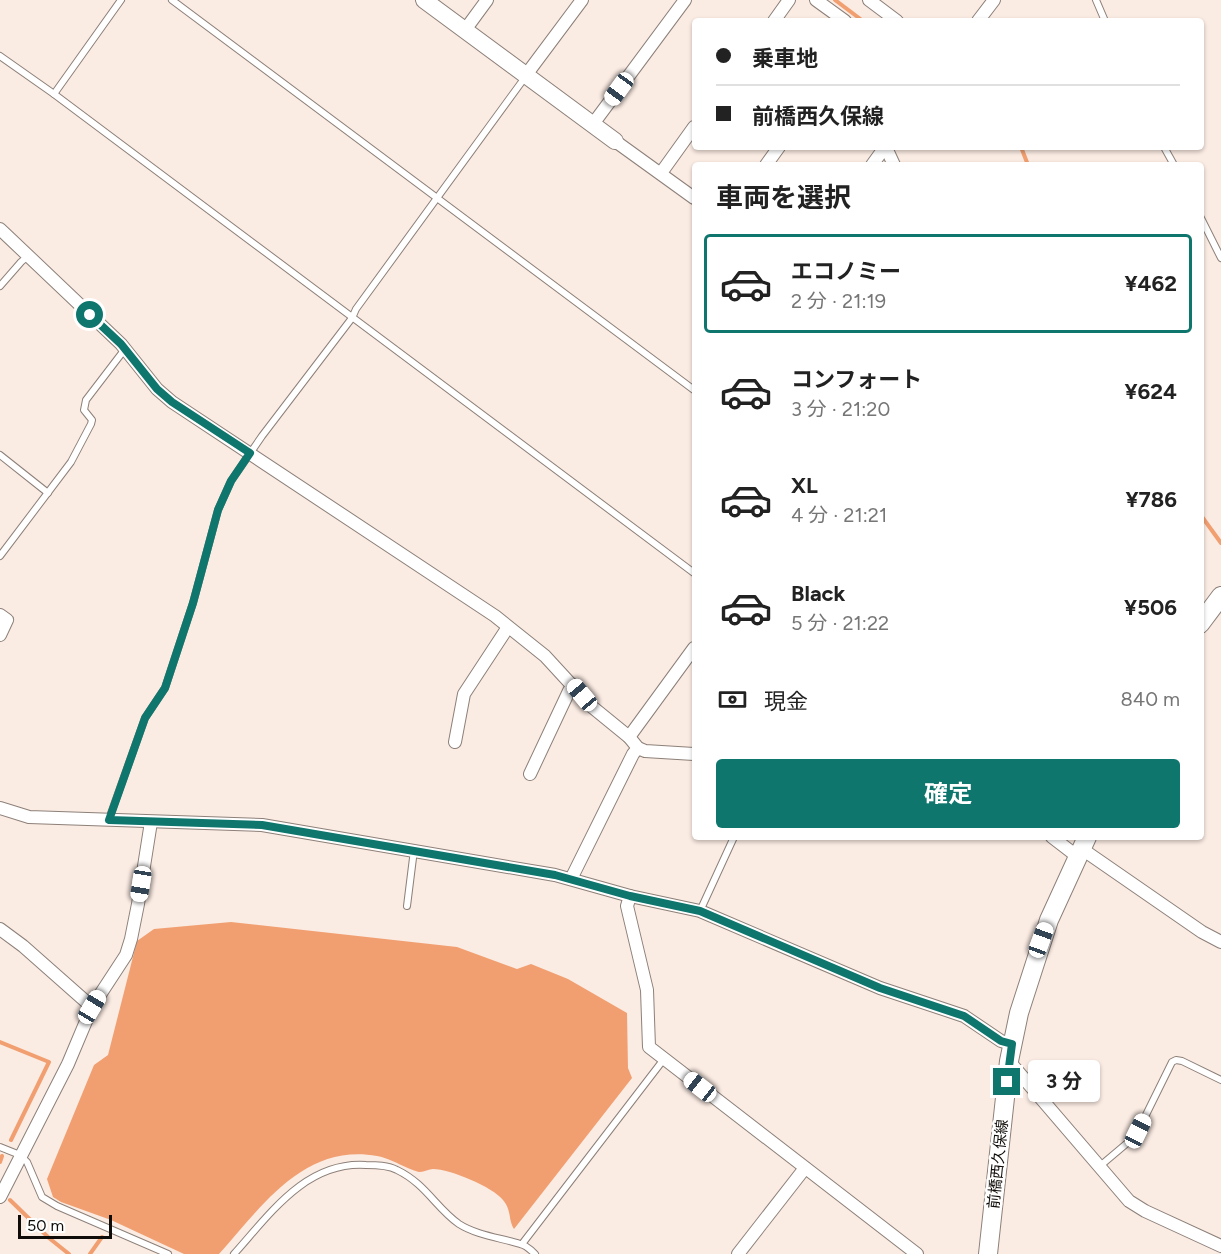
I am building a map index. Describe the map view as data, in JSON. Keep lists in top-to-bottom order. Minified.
{"streets":{"main road":["前橋西久保線"]},"scale_bar":"50 m","page":{"banner":["乗車地","前橋西久保線"],"heading":"車両を選択","list":[{"name":"エコノミー","note":"2 分 · 21:19","value":"¥462"},{"name":"コンフォート","note":"3 分 · 21:20","value":"¥624"},{"name":"XL","note":"4 分 · 21:21","value":"¥786"},{"name":"Black","note":"5 分 · 21:22","value":"¥506"}],"pay":["現金","840 m"],"buttons":"確定","bubble":"3 分","scale":"50 m"}}
